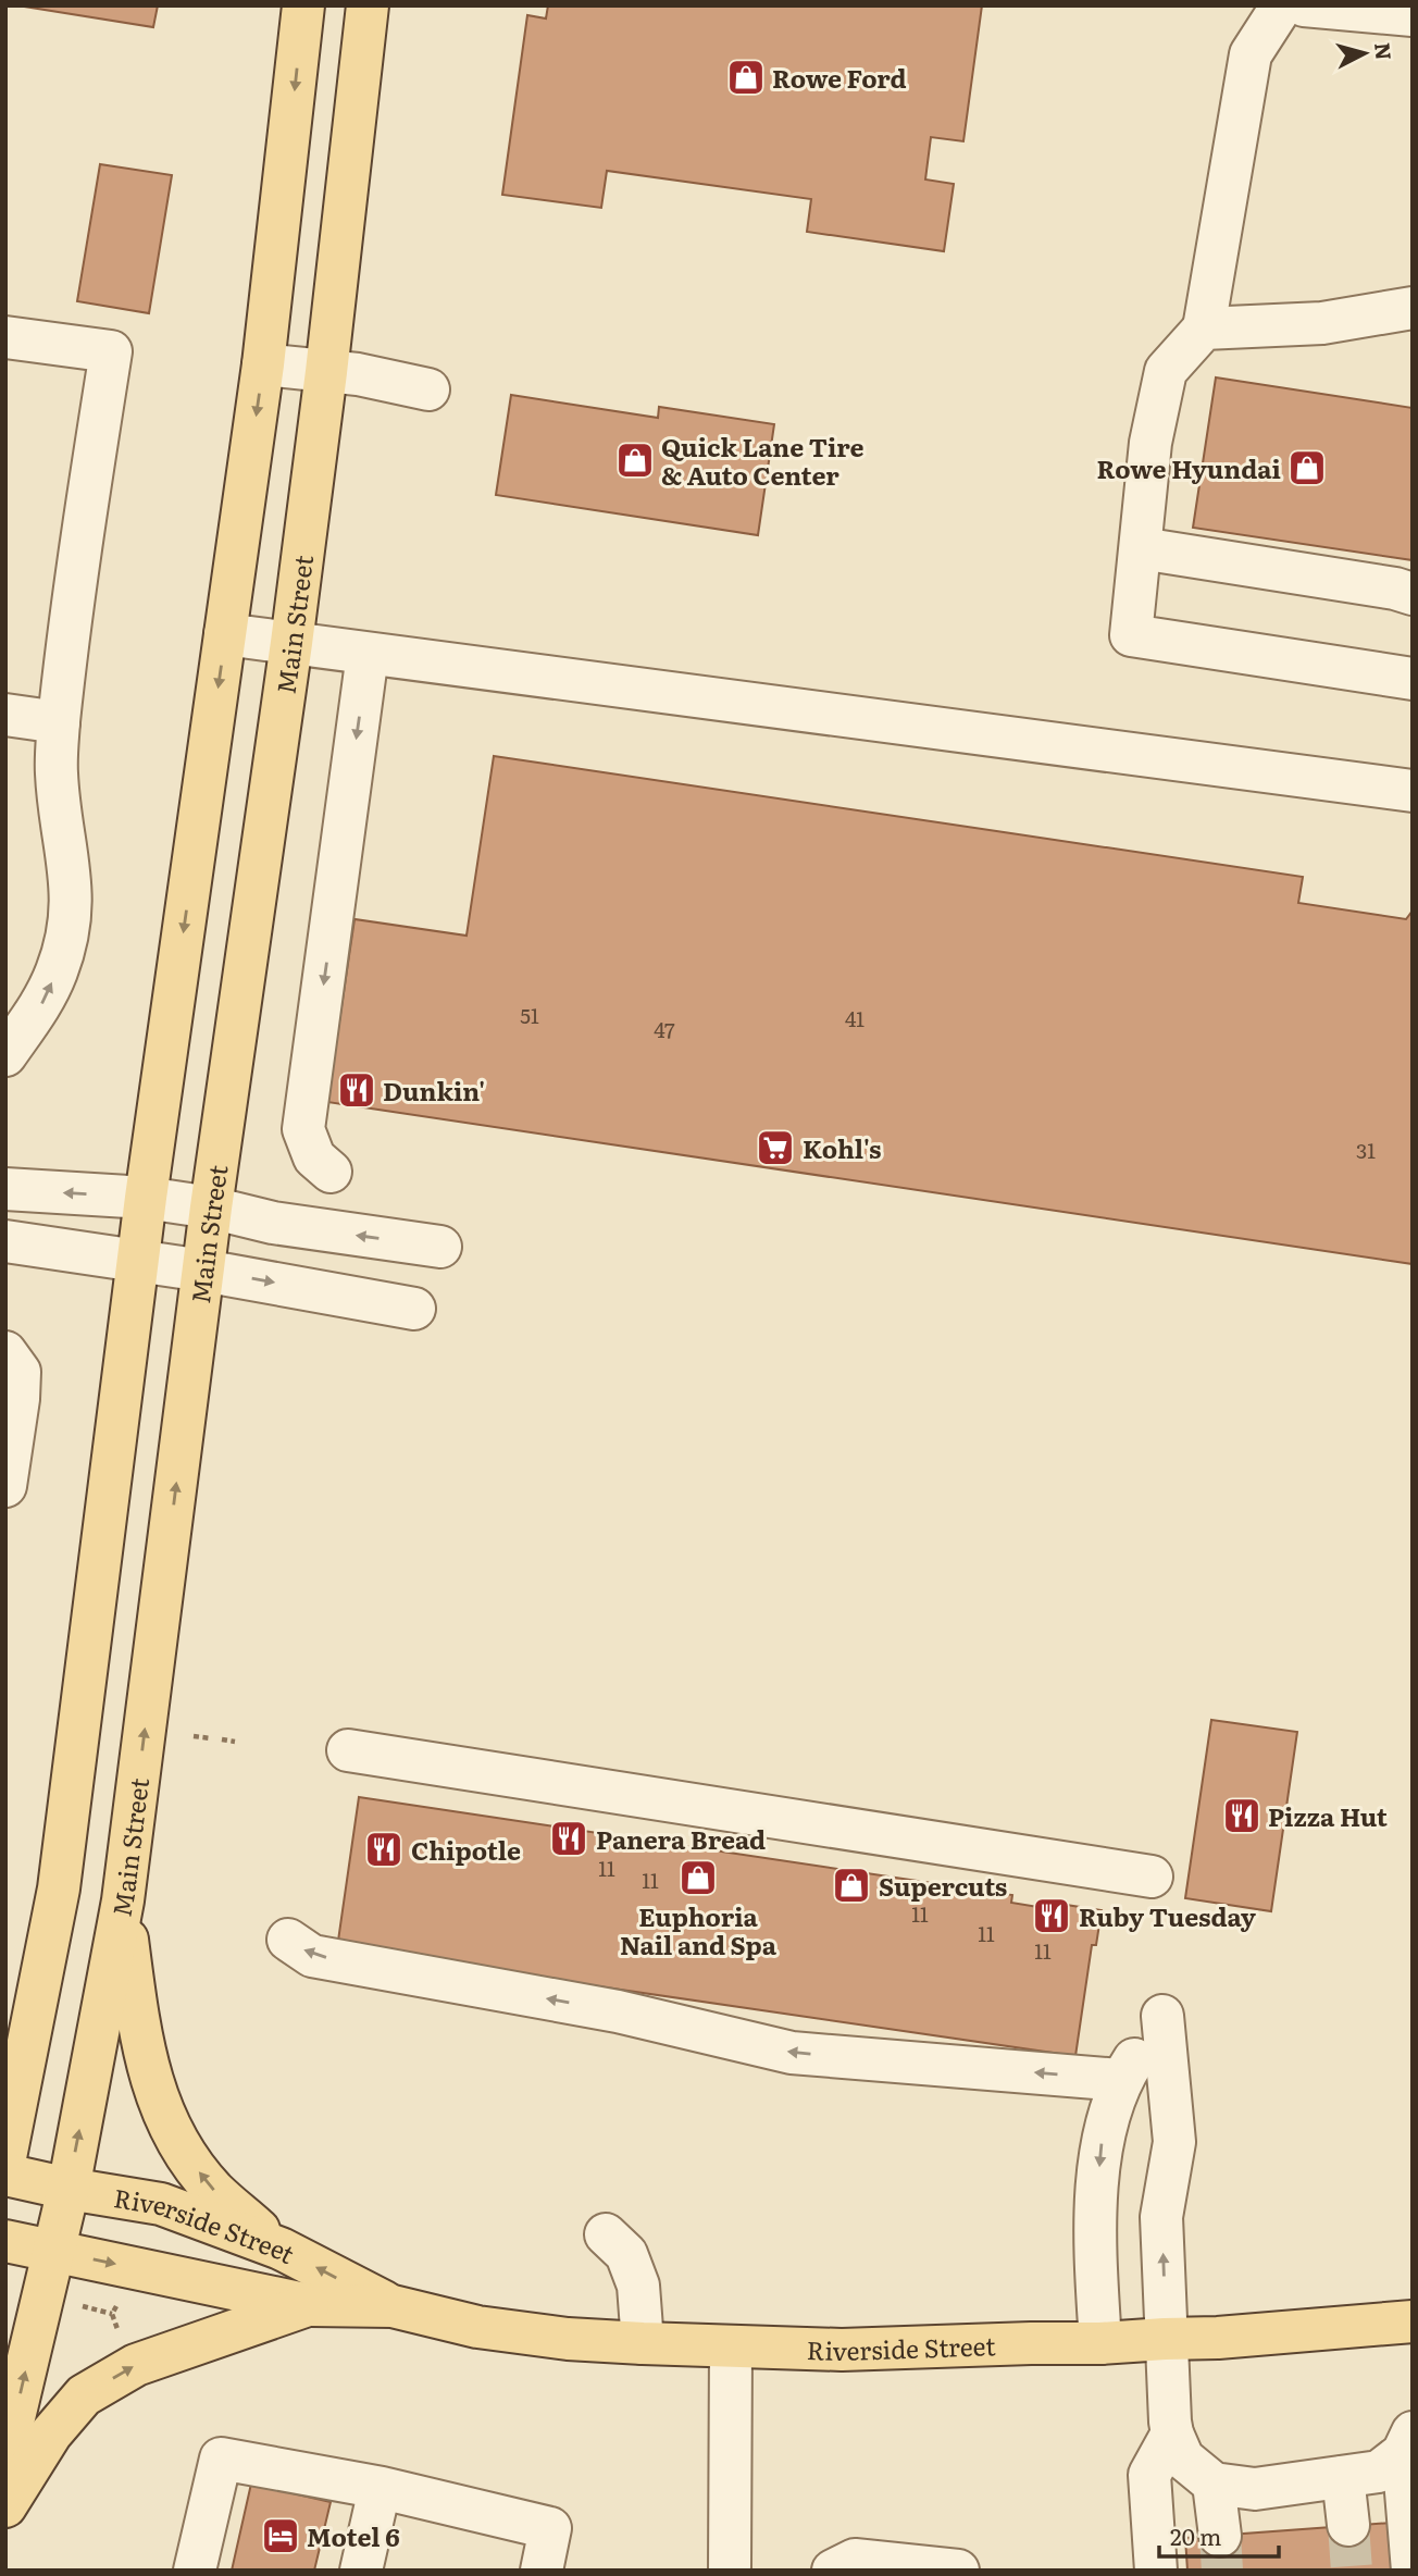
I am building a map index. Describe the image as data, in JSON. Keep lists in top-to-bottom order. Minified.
{"streets":{"main road":["Main Street","Riverside Street"]},"crossings":[["Main Street","Riverside Street"]],"places":{"shop":["Rowe Ford","Quick Lane Tire & Auto Center","Rowe Hyundai","Euphoria Nail and Spa","Supercuts"],"restaurant":["Dunkin'","Pizza Hut","Panera Bread","Chipotle","Ruby Tuesday"],"supermarket":["Kohl's"],"hotel":["Motel 6"]},"house_numbers":["51","41","47","31","11","11","11","11","11"],"scale_bar":"20 m","north":"right"}
